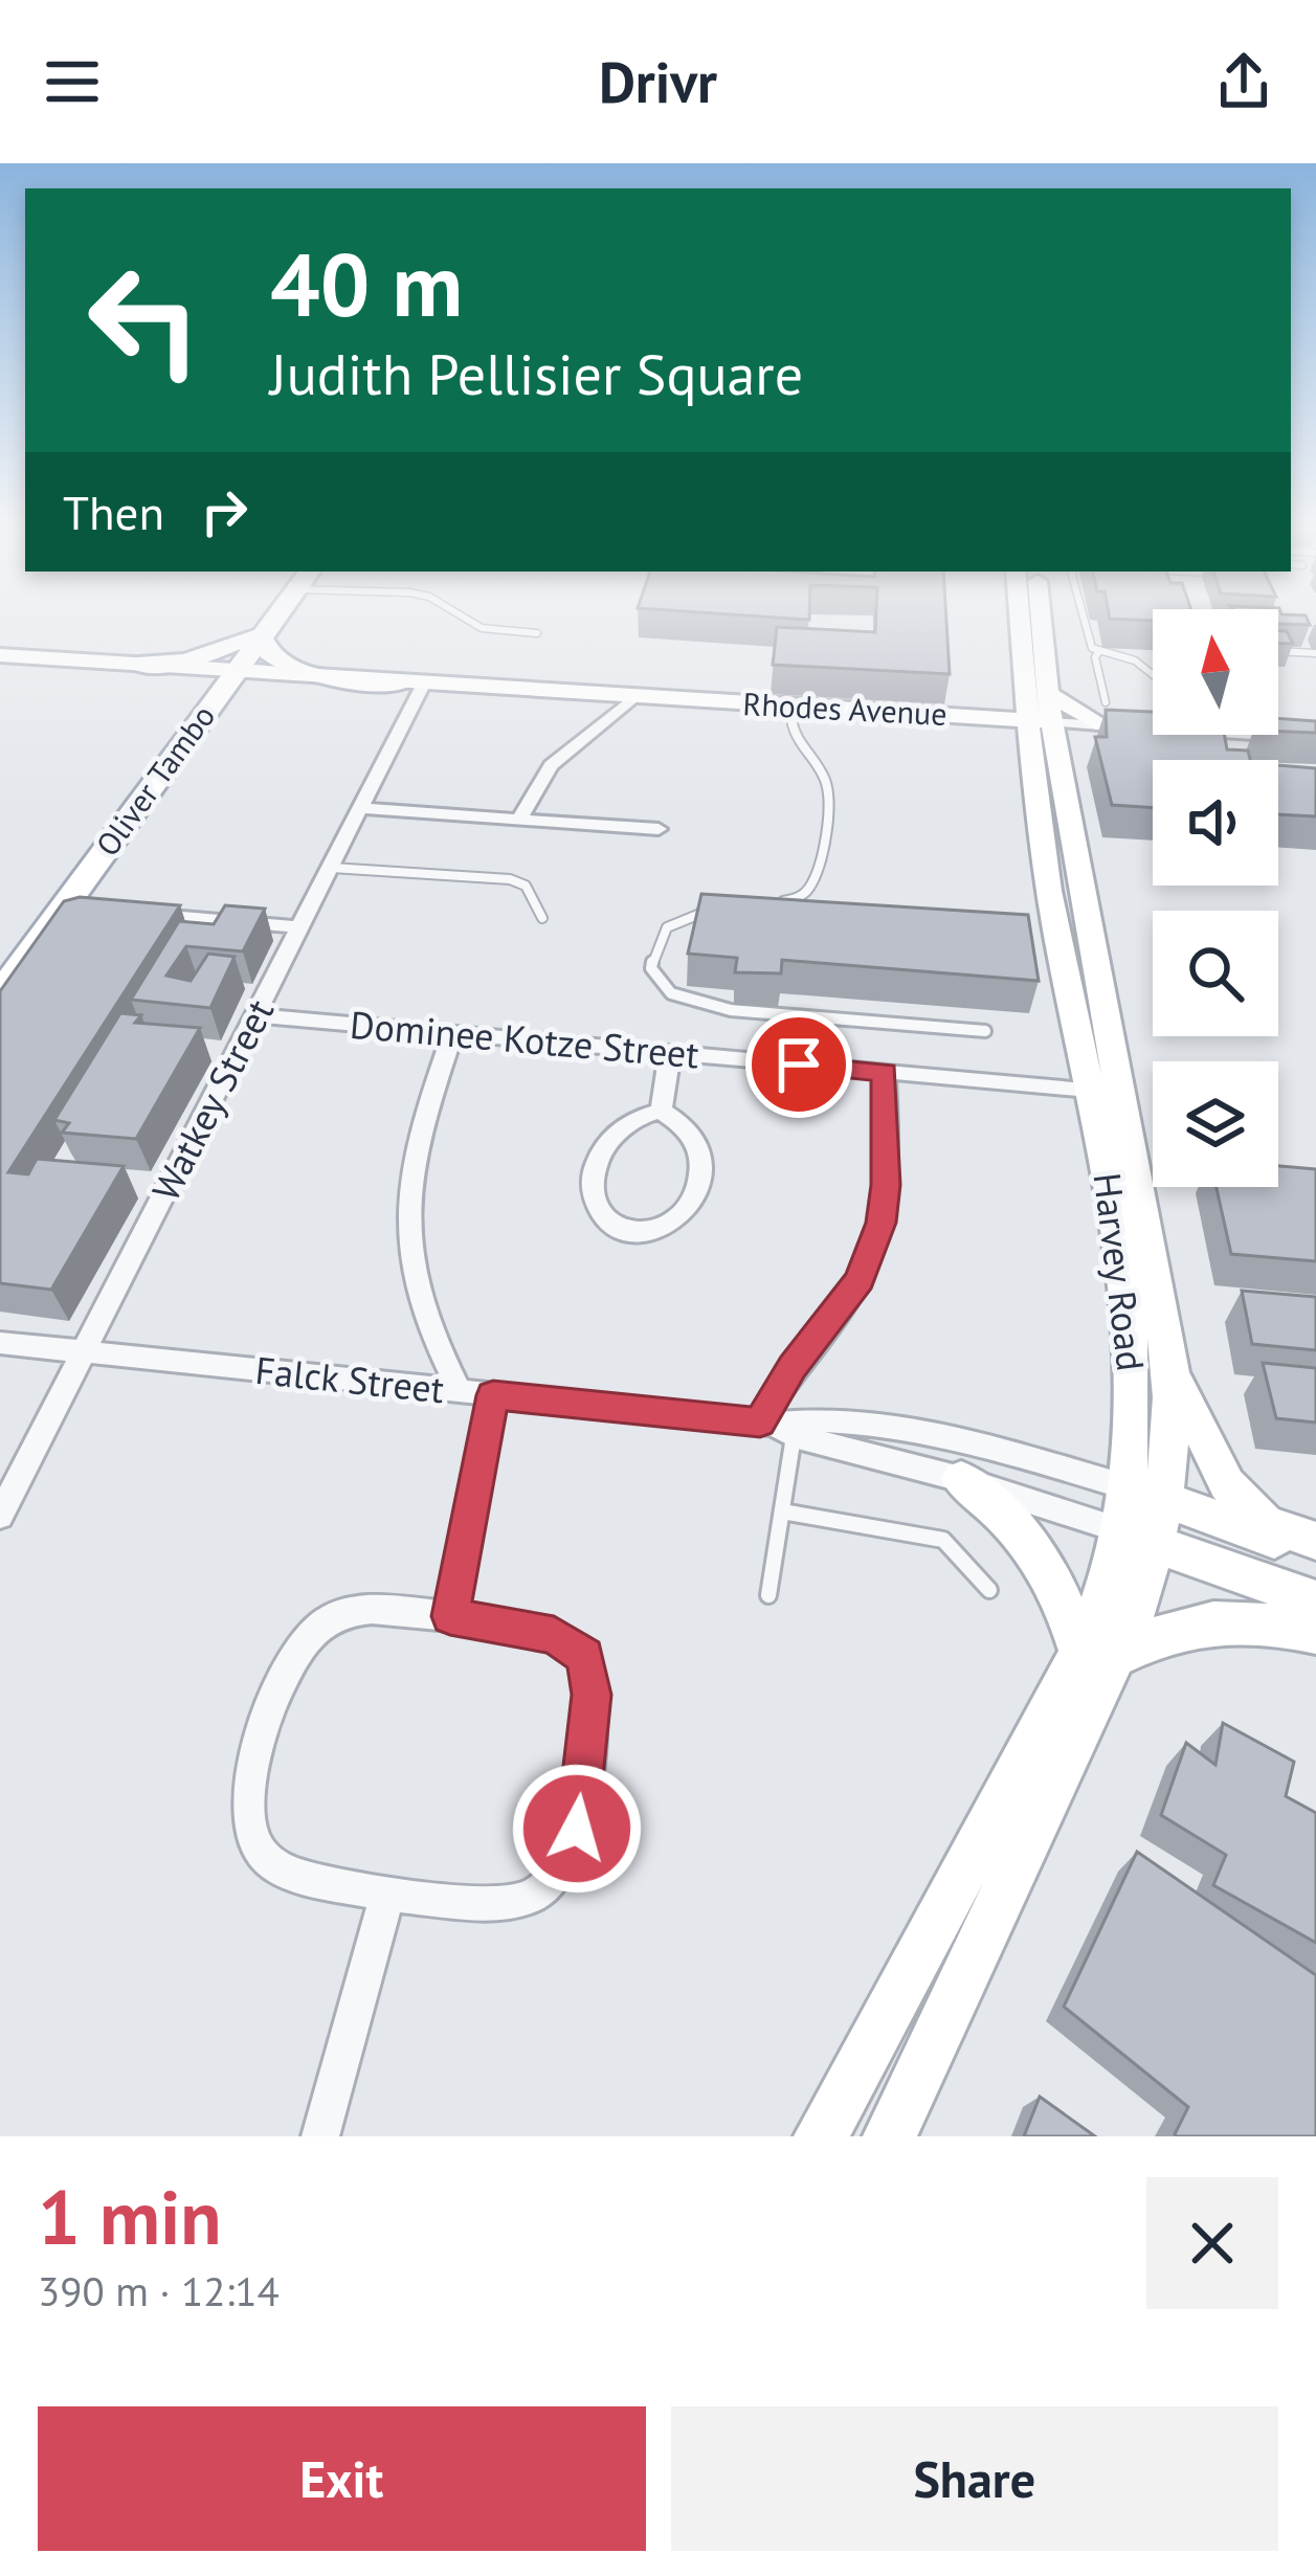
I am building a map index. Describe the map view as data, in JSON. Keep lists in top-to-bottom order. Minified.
{"streets":{"main road":["Rhodes Avenue","Oliver Tambo","Harvey Road"],"street":["Dominee Kotze Street","Watkey Street","Falck Street"]},"crossings":[["Rhodes Avenue","Oliver Tambo"],["Rhodes Avenue","Watkey Street"],["Dominee Kotze Street","Watkey Street"],["Dominee Kotze Street","Harvey Road"],["Watkey Street","Falck Street"],["Harvey Road","Falck Street"]],"north":"top","page":{"header":"Drivr","turn":["40 m","Judith Pellisier Square"],"then":"Then","heading":["1 min","390 m · 12:14"],"buttons":["Exit","Share"]}}
